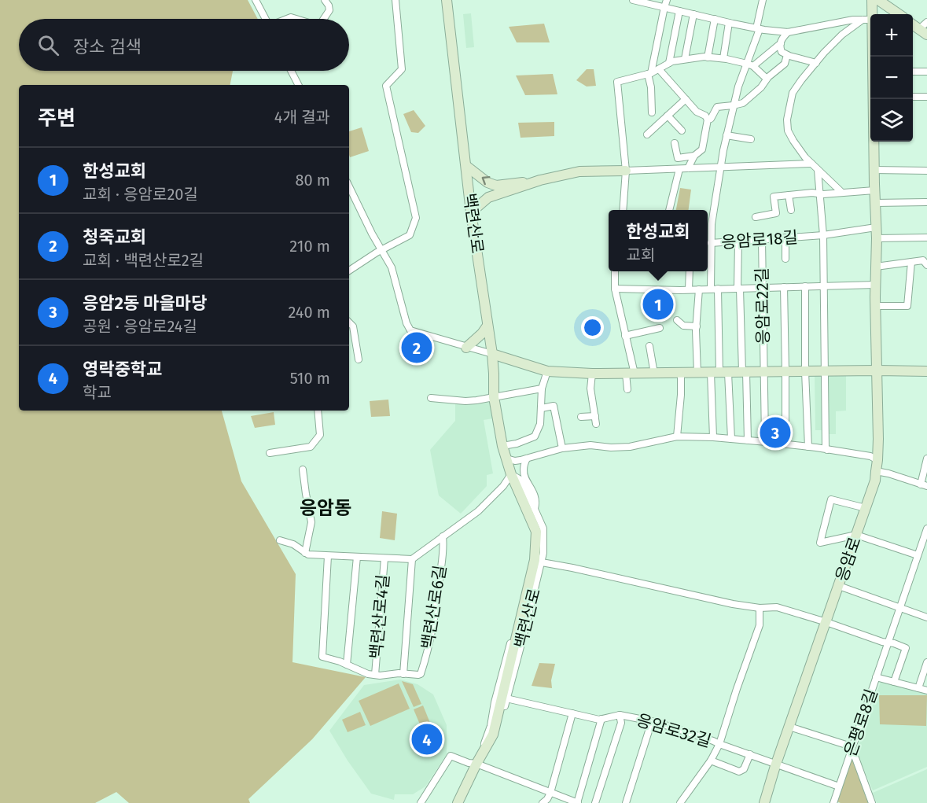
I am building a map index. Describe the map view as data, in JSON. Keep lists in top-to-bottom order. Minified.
{"streets":{"main road":["백련산로","응암로"],"street":["응암로18길","응암로22길","백련산로6길","백련산로4길","은평로8길","응암로32길"]},"crossings":[["백련산로","백련산로4길"],["백련산로","응암로32길"],["응암로18길","응암로22길"],["응암로18길","응암로"],["응암로","응암로32길"],["백련산로6길","백련산로4길"],["은평로8길","응암로32길"]],"districts":["응암동"],"page":{"map_buttons":["+","−"],"search":"장소 검색","heading":["주변","4개 결과"],"list":[{"mark":"1","name":"한성교회","note":"교회 · 응암로20길","value":"80 m"},{"mark":"2","name":"청죽교회","note":"교회 · 백련산로2길","value":"210 m"},{"mark":"3","name":"응암2동 마을마당","note":"공원 · 응암로24길","value":"240 m"},{"mark":"4","name":"영락중학교","note":"학교","value":"510 m"}],"popup":["한성교회","교회"],"pins":["1","2","3","4"]}}
